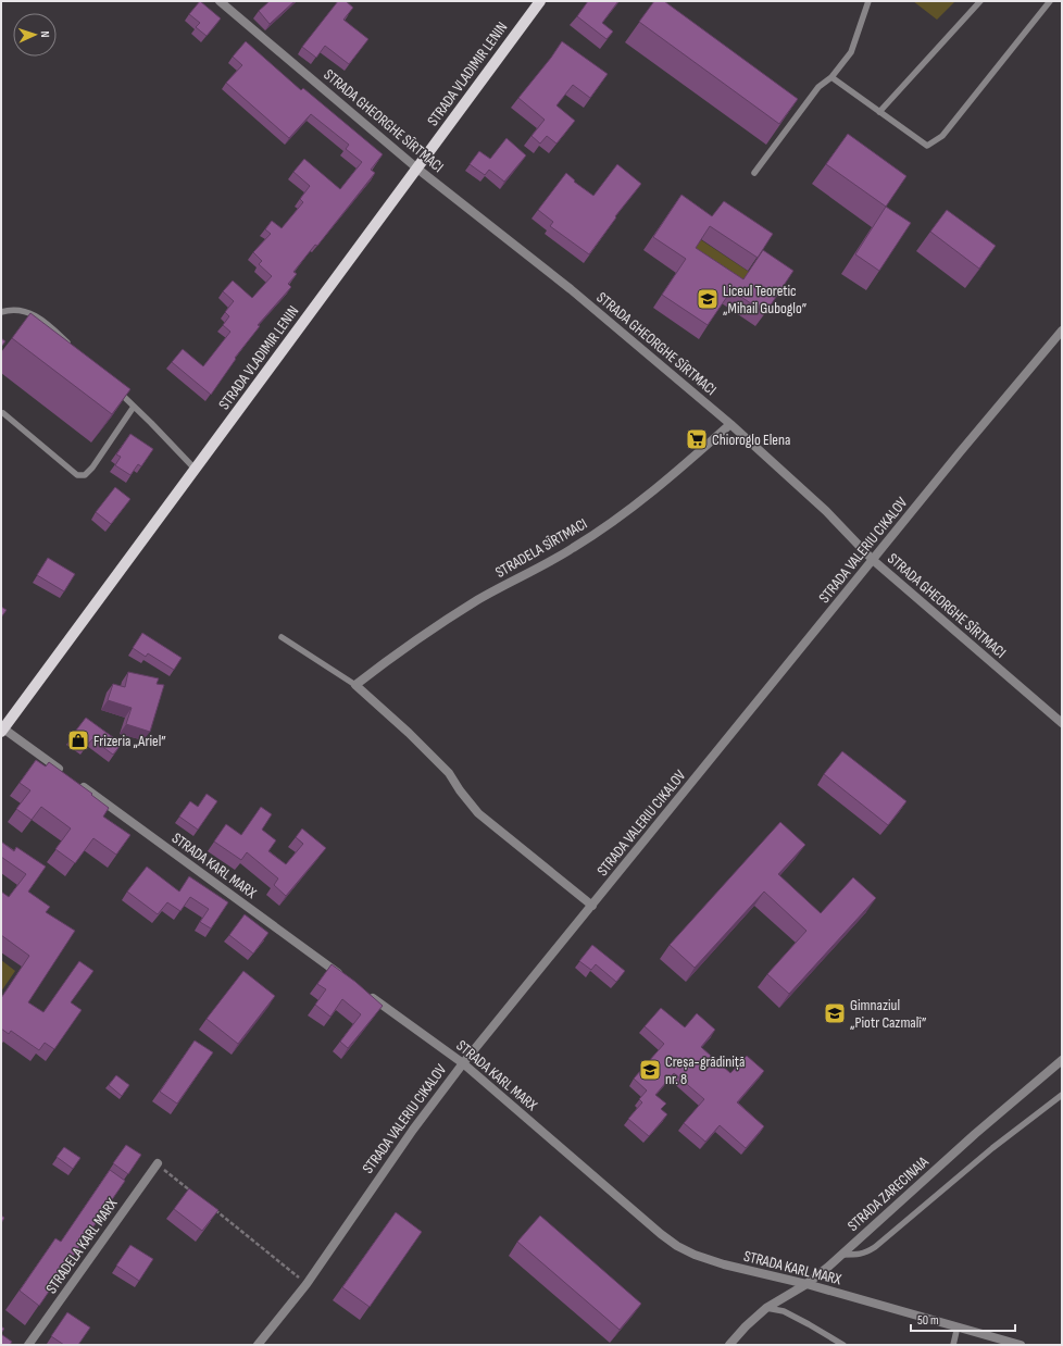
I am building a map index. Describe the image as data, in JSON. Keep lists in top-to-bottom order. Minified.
{"streets":{"main road":["STRADA VLADIMIR LENIN"],"street":["STRADA GHEORGHE SÎRTMACI","STRADELA SÎRTMACI","STRADA VALERIU CIKALOV","STRADA KARL MARX","STRADA ZARECINAIA","STRADELA KARL MARX"]},"crossings":[["STRADA VLADIMIR LENIN","STRADA GHEORGHE SÎRTMACI"],["STRADA GHEORGHE SÎRTMACI","STRADELA SÎRTMACI"],["STRADA GHEORGHE SÎRTMACI","STRADA VALERIU CIKALOV"],["STRADA VALERIU CIKALOV","STRADA KARL MARX"],["STRADA KARL MARX","STRADA ZARECINAIA"]],"places":{"school or university":["Liceul Teoretic „Mihail Guboglo”","Gimnaziul „Piotr Cazmalî”","Creșa-grădiniță nr. 8"],"supermarket":["Chioroglo Elena"],"shop":["Frizeria „Ariel”"]},"scale_bar":"50 m","north":"right"}
